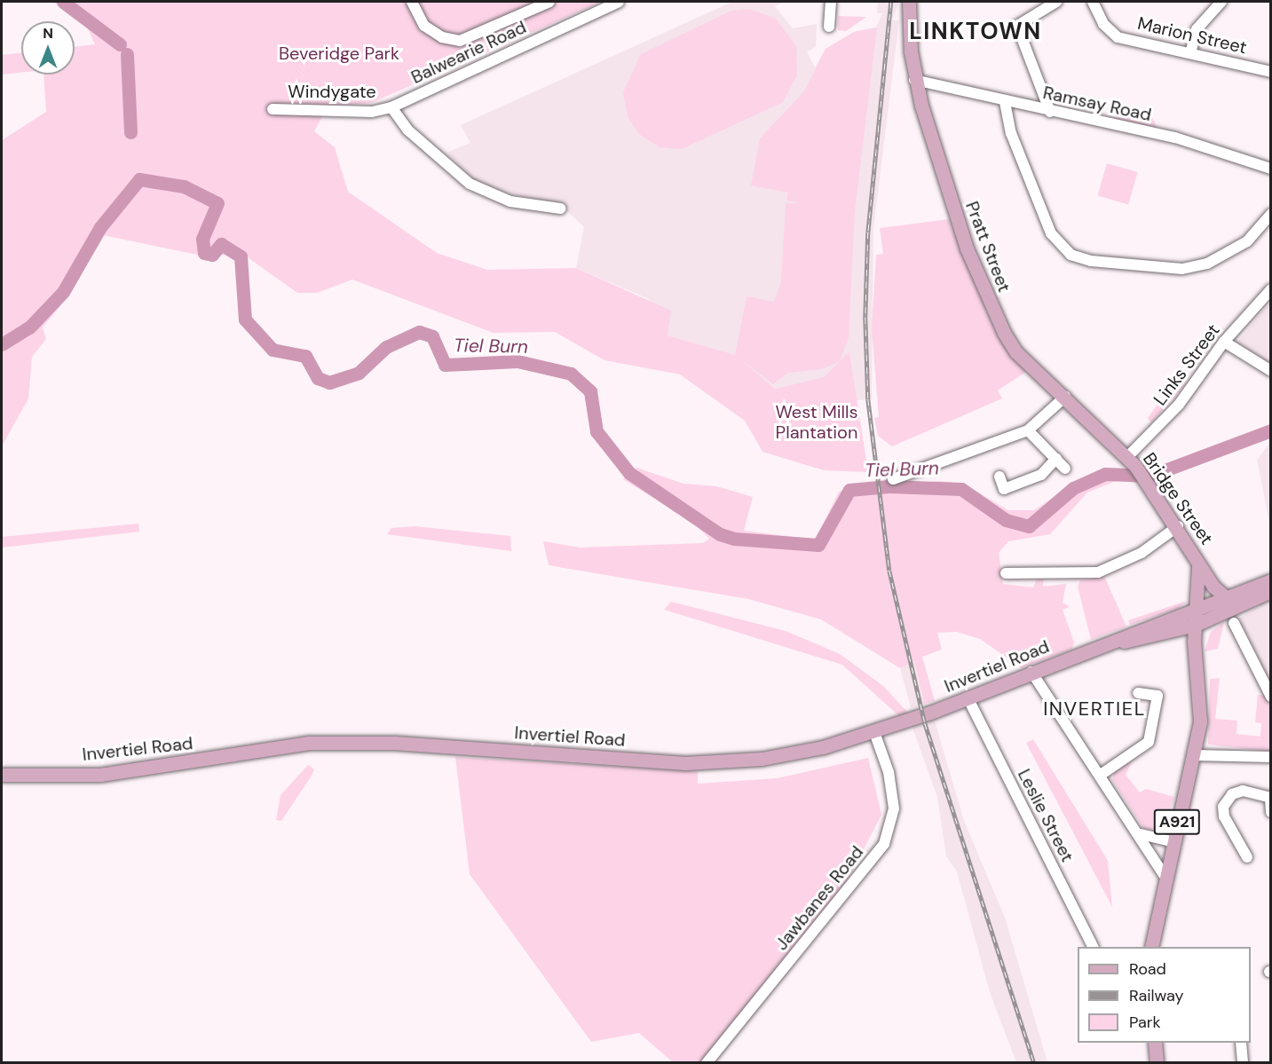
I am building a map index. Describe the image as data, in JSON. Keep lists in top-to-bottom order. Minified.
{"streets":{"main road":["Pratt Street","Bridge Street","Invertiel Road","A921"],"street":["Marion Street","Balwearie Road","Windygate","Ramsay Road","Links Street","Leslie Street","Jawbanes Road"]},"crossings":[["Balwearie Road","Windygate"],["Ramsay Road","Pratt Street"],["Pratt Street","Links Street"],["Pratt Street","Bridge Street"],["Links Street","Bridge Street"],["Bridge Street","Invertiel Road"],["Bridge Street","A921"],["Invertiel Road","Leslie Street"],["Invertiel Road","A921"],["Invertiel Road","Jawbanes Road"]],"districts":["LINKTOWN","INVERTIEL"],"water":["Tiel Burn"],"parks":["Beveridge Park","West Mills Plantation"],"legend":["Road","Railway","Park"],"north":"top"}
